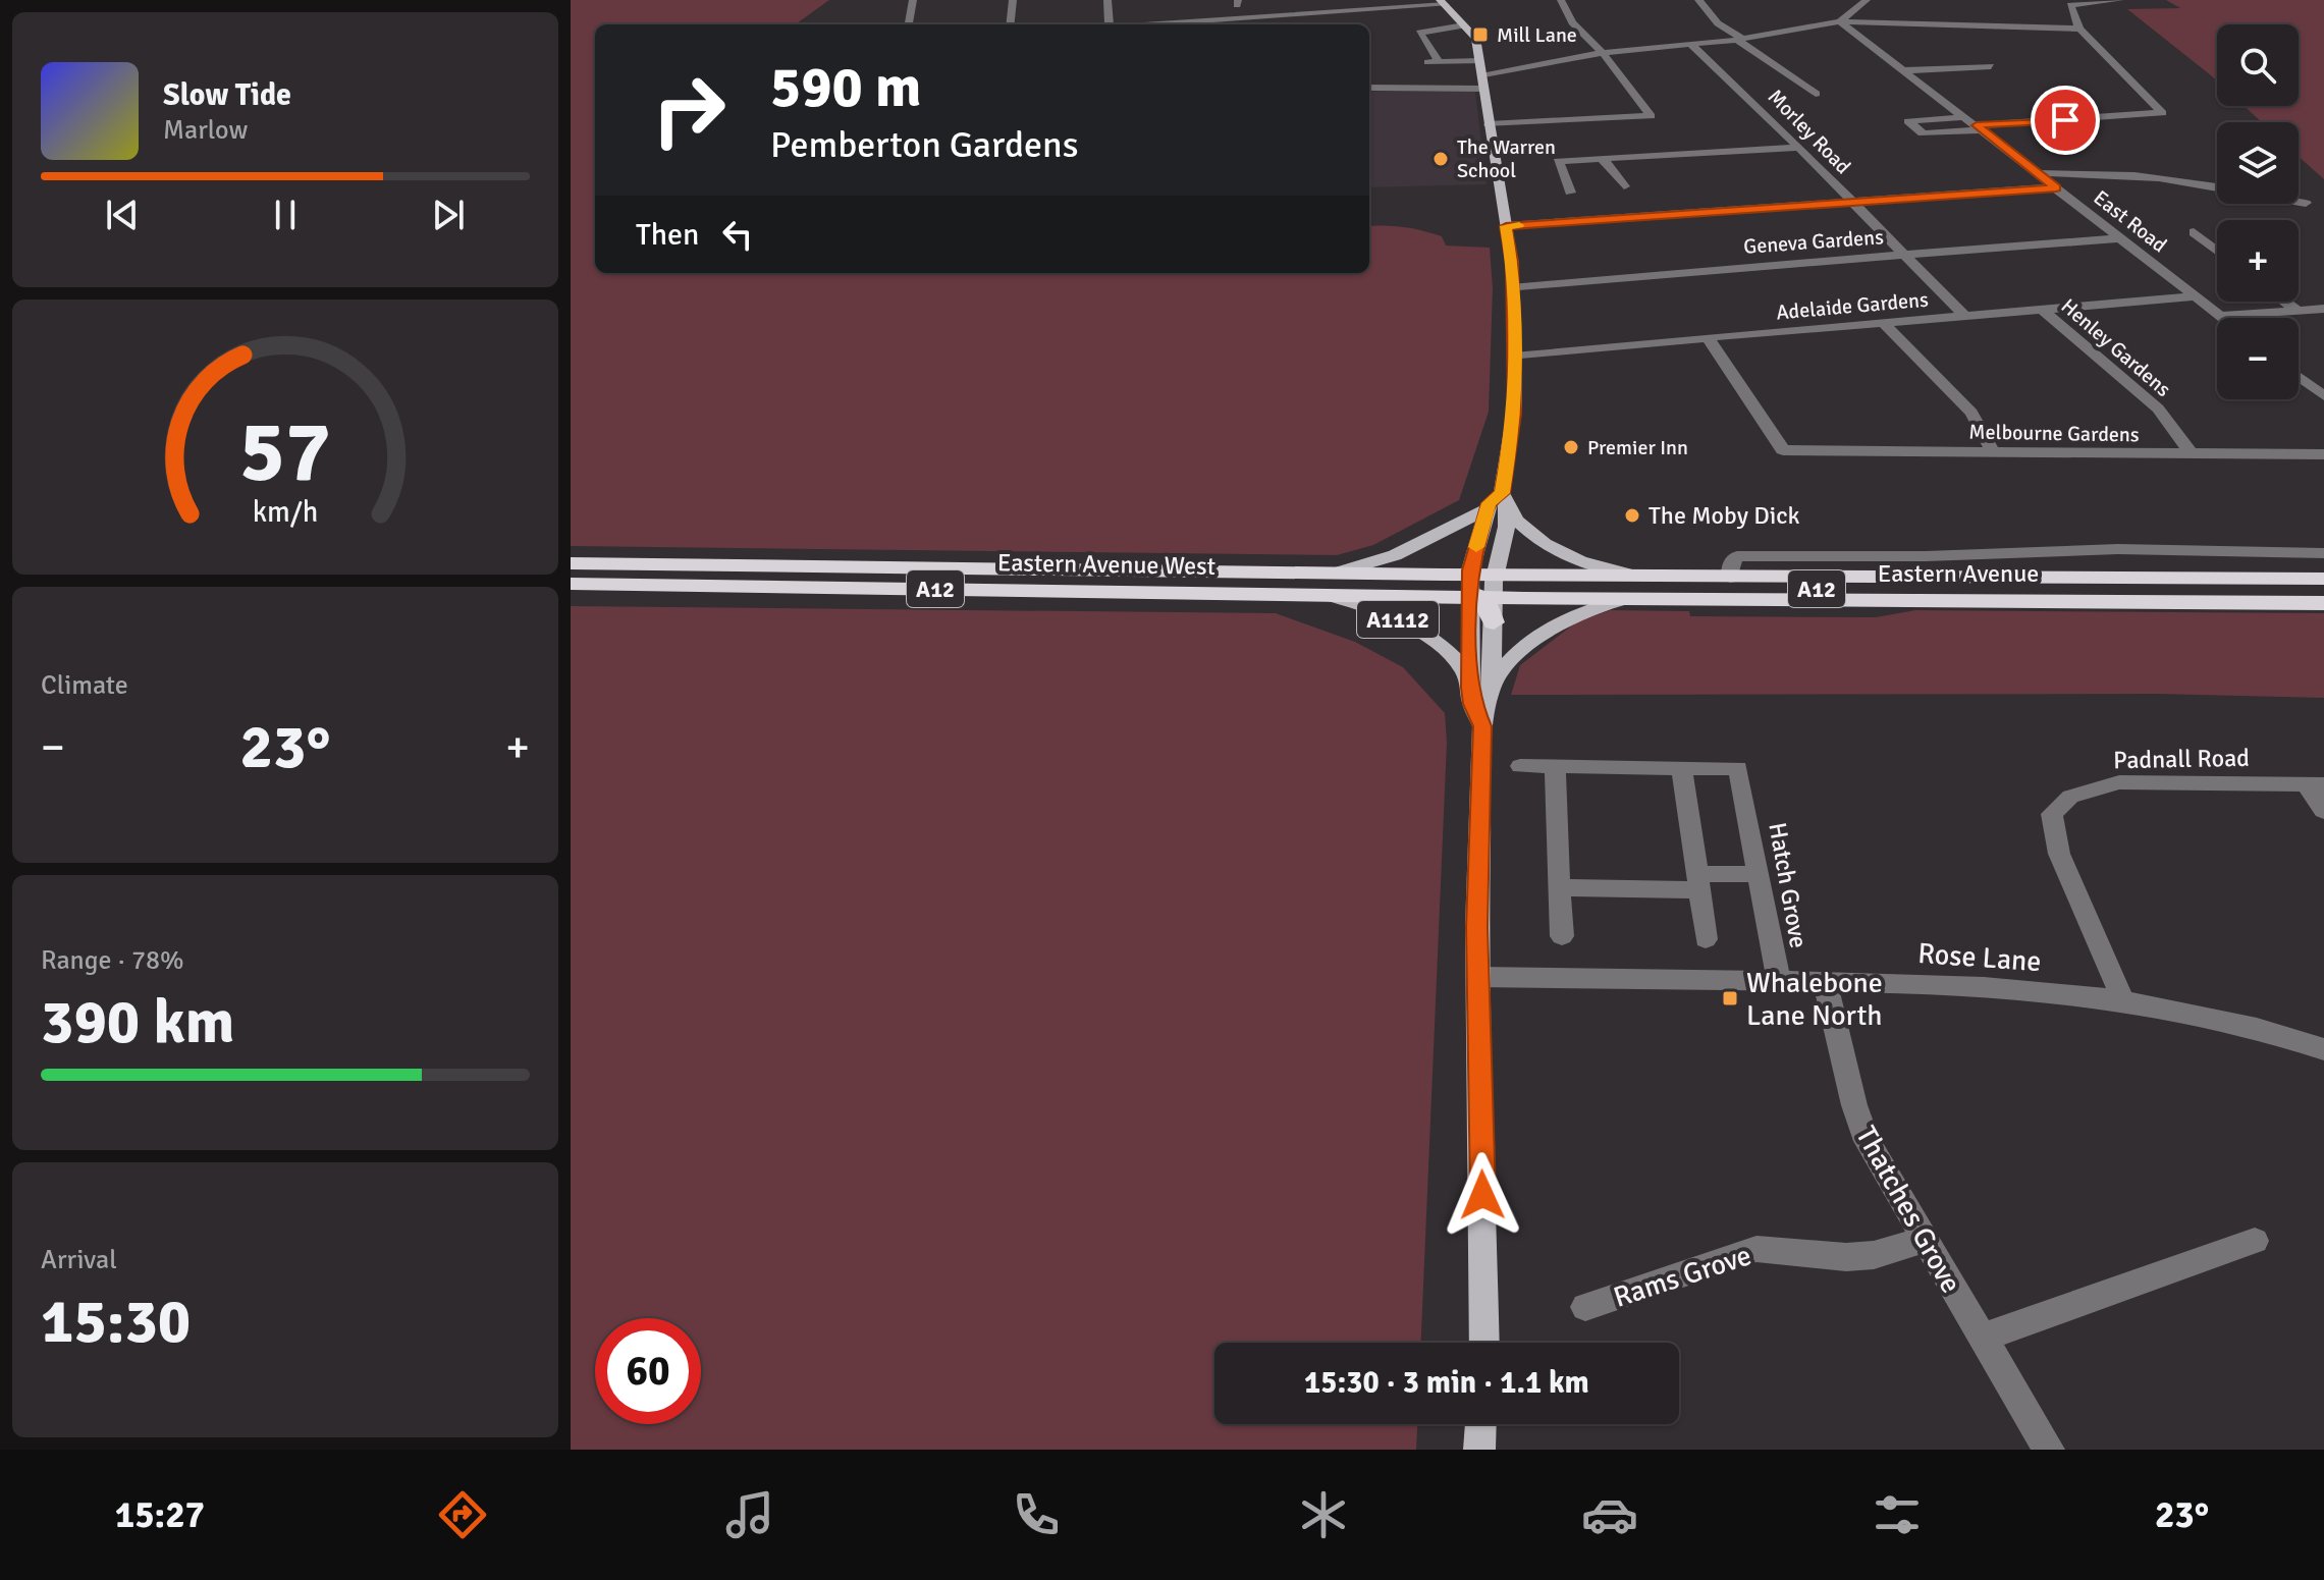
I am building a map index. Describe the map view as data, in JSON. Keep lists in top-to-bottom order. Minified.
{"streets":{"highway":["Eastern Avenue West","Eastern Avenue","A12"],"main road":["A1112"],"street":["Morley Road","East Road","Geneva Gardens","Adelaide Gardens","Henley Gardens","Melbourne Gardens","Padnall Road","Hatch Grove","Rose Lane","Thatches Grove","Rams Grove"]},"crossings":[["Morley Road","Geneva Gardens"],["Morley Road","Adelaide Gardens"],["East Road","Geneva Gardens"],["East Road","Adelaide Gardens"],["Geneva Gardens","A1112"],["Adelaide Gardens","Henley Gardens"],["Adelaide Gardens","Melbourne Gardens"],["Adelaide Gardens","A1112"],["Henley Gardens","Melbourne Gardens"],["Eastern Avenue West","Eastern Avenue"],["Eastern Avenue West","A12"],["Eastern Avenue West","A1112"],["Eastern Avenue","A12"],["Eastern Avenue","A1112"],["A12","A1112"],["A1112","Rose Lane"],["Padnall Road","Rose Lane"],["Hatch Grove","Rose Lane"],["Rose Lane","Thatches Grove"],["Thatches Grove","Rams Grove"]],"places":{"transit":["Mill Lane","Whalebone Lane North"],"other":["The Warren School","Premier Inn","The Moby Dick"]},"page":{"map_buttons":["+","−"],"turn":["590 m","Pemberton Gardens"],"song":["Slow Tide","Marlow"],"then":"Then","tile":["Climate",["Range · 78%","390 km"],["Arrival","15:30"]],"heat":["−","23°","+"],"limit":"60","trip":"15:30 · 3 min · 1.1 km","tabs":["15:27","23°"],"gauge":["57","km/h"]}}
